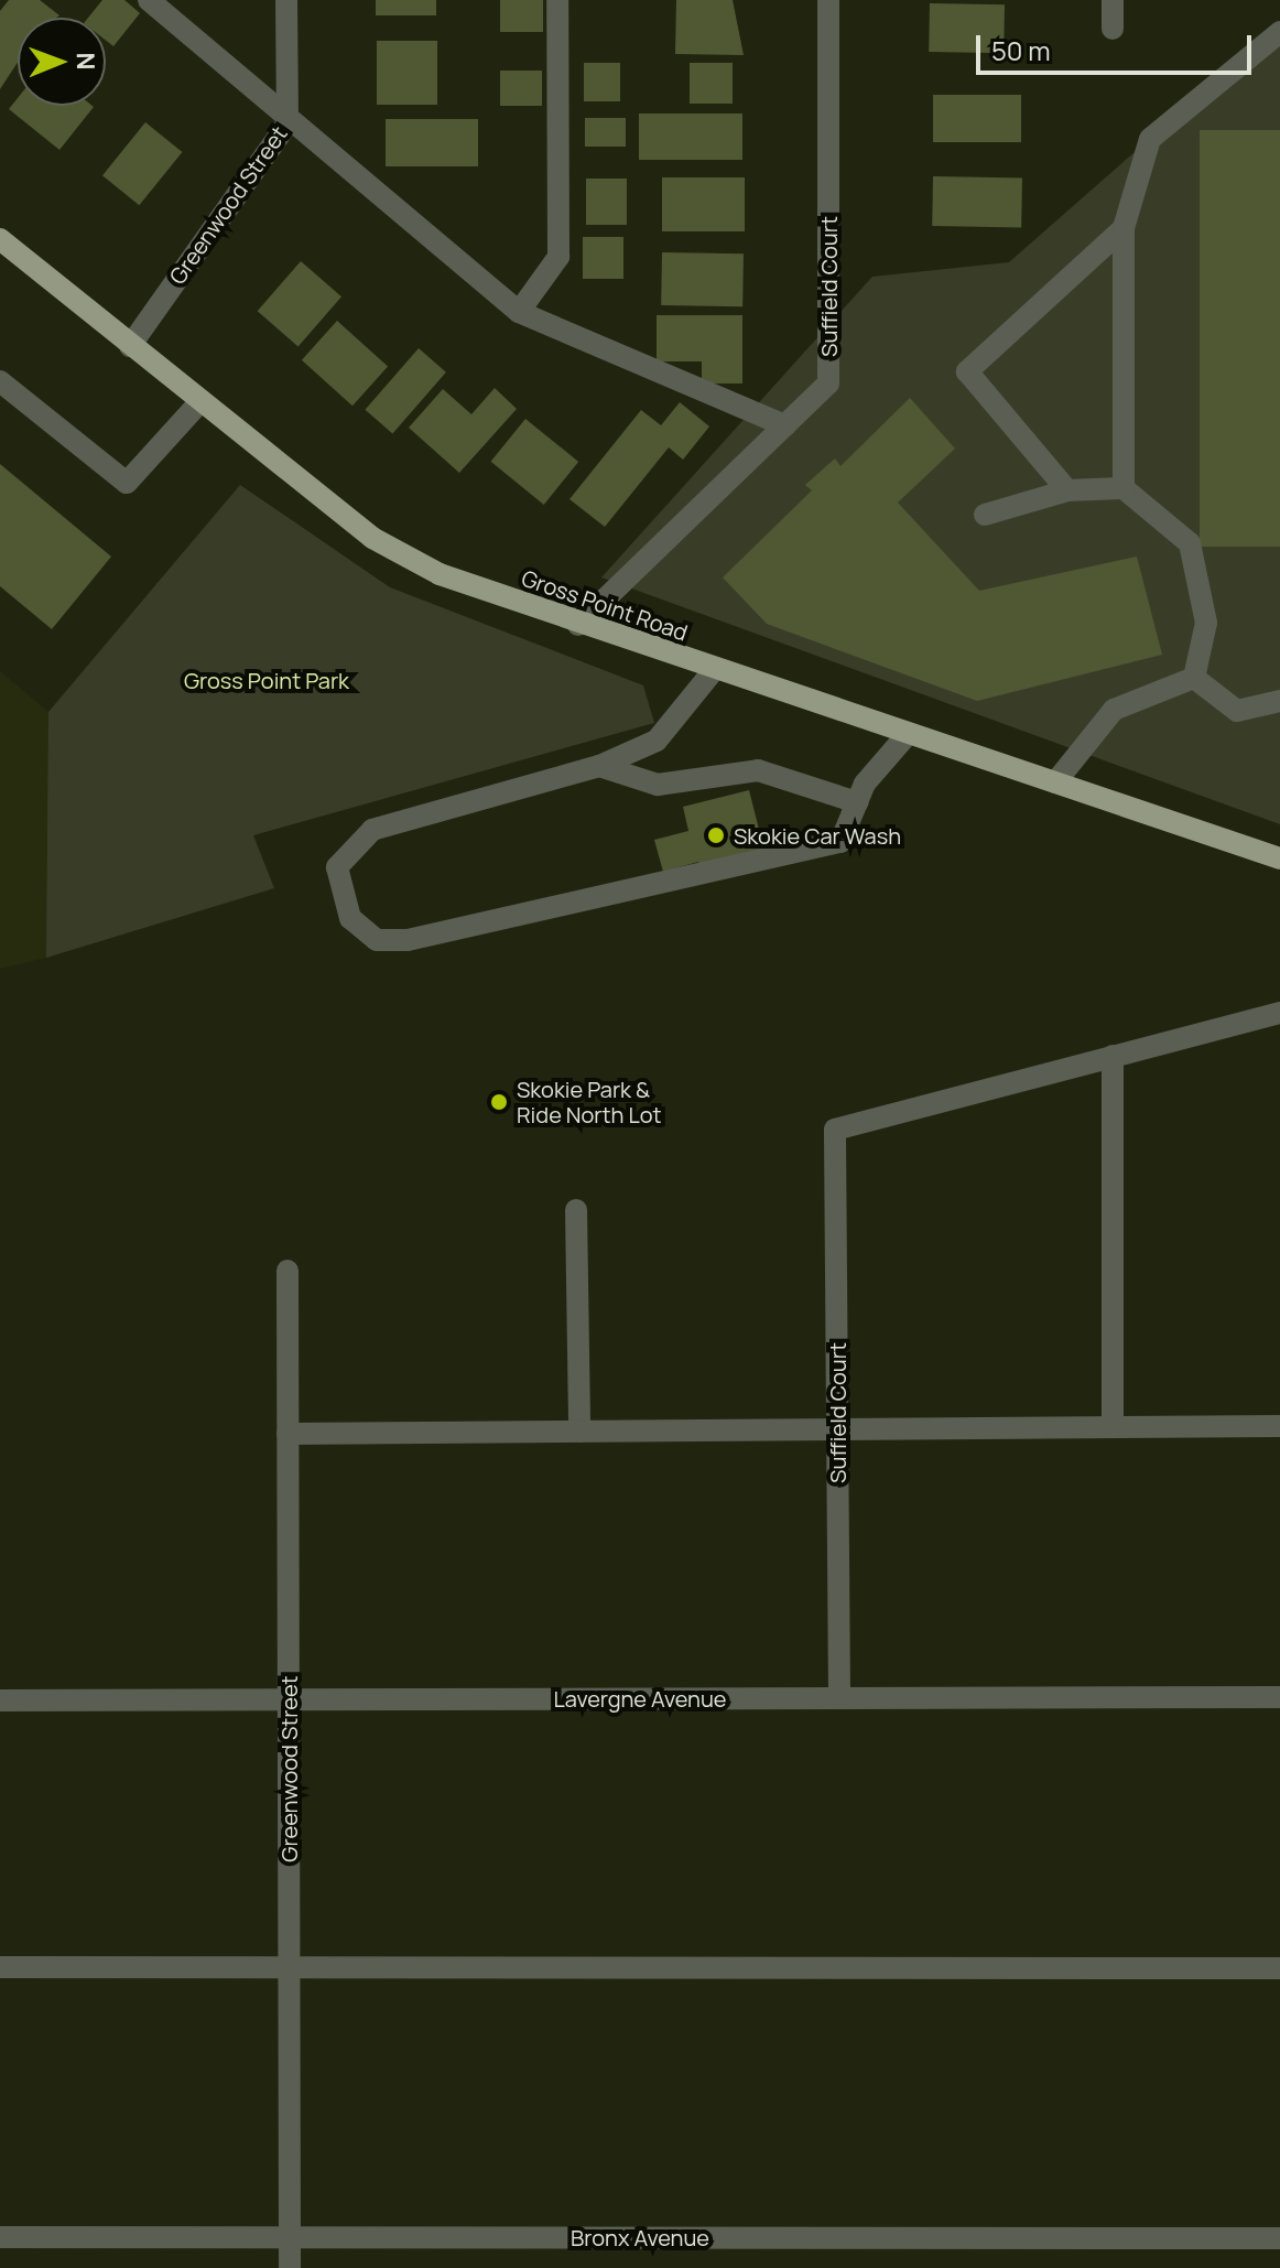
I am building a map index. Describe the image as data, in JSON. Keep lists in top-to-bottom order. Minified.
{"streets":{"main road":["Gross Point Road"],"street":["Greenwood Street","Suffield Court","Lavergne Avenue","Bronx Avenue"]},"crossings":[["Greenwood Street","Gross Point Road"],["Greenwood Street","Lavergne Avenue"],["Greenwood Street","Bronx Avenue"],["Suffield Court","Gross Point Road"],["Suffield Court","Lavergne Avenue"]],"parks":["Gross Point Park"],"places":["Skokie Car Wash","Skokie Park & Ride North Lot"],"scale_bar":"50 m","north":"right"}
